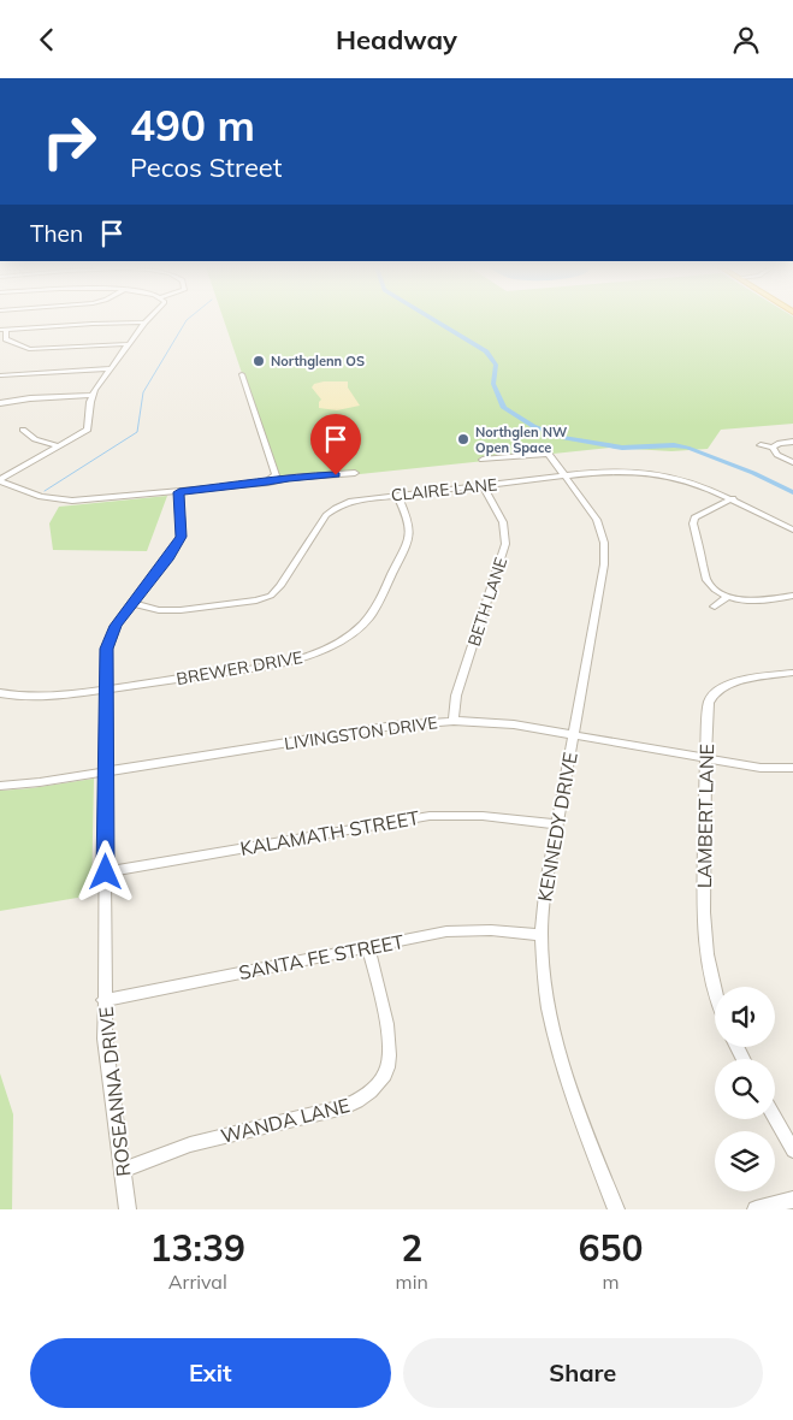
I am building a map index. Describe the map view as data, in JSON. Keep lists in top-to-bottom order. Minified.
{"streets":{"street":["CLAIRE LANE","BETH LANE","BREWER DRIVE","LIVINGSTON DRIVE","LAMBERT LANE","KENNEDY DRIVE","KALAMATH STREET","SANTA FE STREET","ROSEANNA DRIVE","WANDA LANE"]},"crossings":[["CLAIRE LANE","BETH LANE"],["CLAIRE LANE","BREWER DRIVE"],["CLAIRE LANE","KENNEDY DRIVE"],["CLAIRE LANE","ROSEANNA DRIVE"],["BETH LANE","LIVINGSTON DRIVE"],["BREWER DRIVE","ROSEANNA DRIVE"],["LIVINGSTON DRIVE","LAMBERT LANE"],["LIVINGSTON DRIVE","KENNEDY DRIVE"],["LIVINGSTON DRIVE","ROSEANNA DRIVE"],["KENNEDY DRIVE","KALAMATH STREET"],["KENNEDY DRIVE","SANTA FE STREET"],["KALAMATH STREET","ROSEANNA DRIVE"],["SANTA FE STREET","ROSEANNA DRIVE"],["SANTA FE STREET","WANDA LANE"],["ROSEANNA DRIVE","WANDA LANE"]],"places":["Northglenn OS","Northglen NW Open Space"],"page":{"header":"Headway","turn":["490 m","Pecos Street"],"then":"Then","eta":["13:39","Arrival","2","min","650","m"],"buttons":["Exit","Share"]}}
